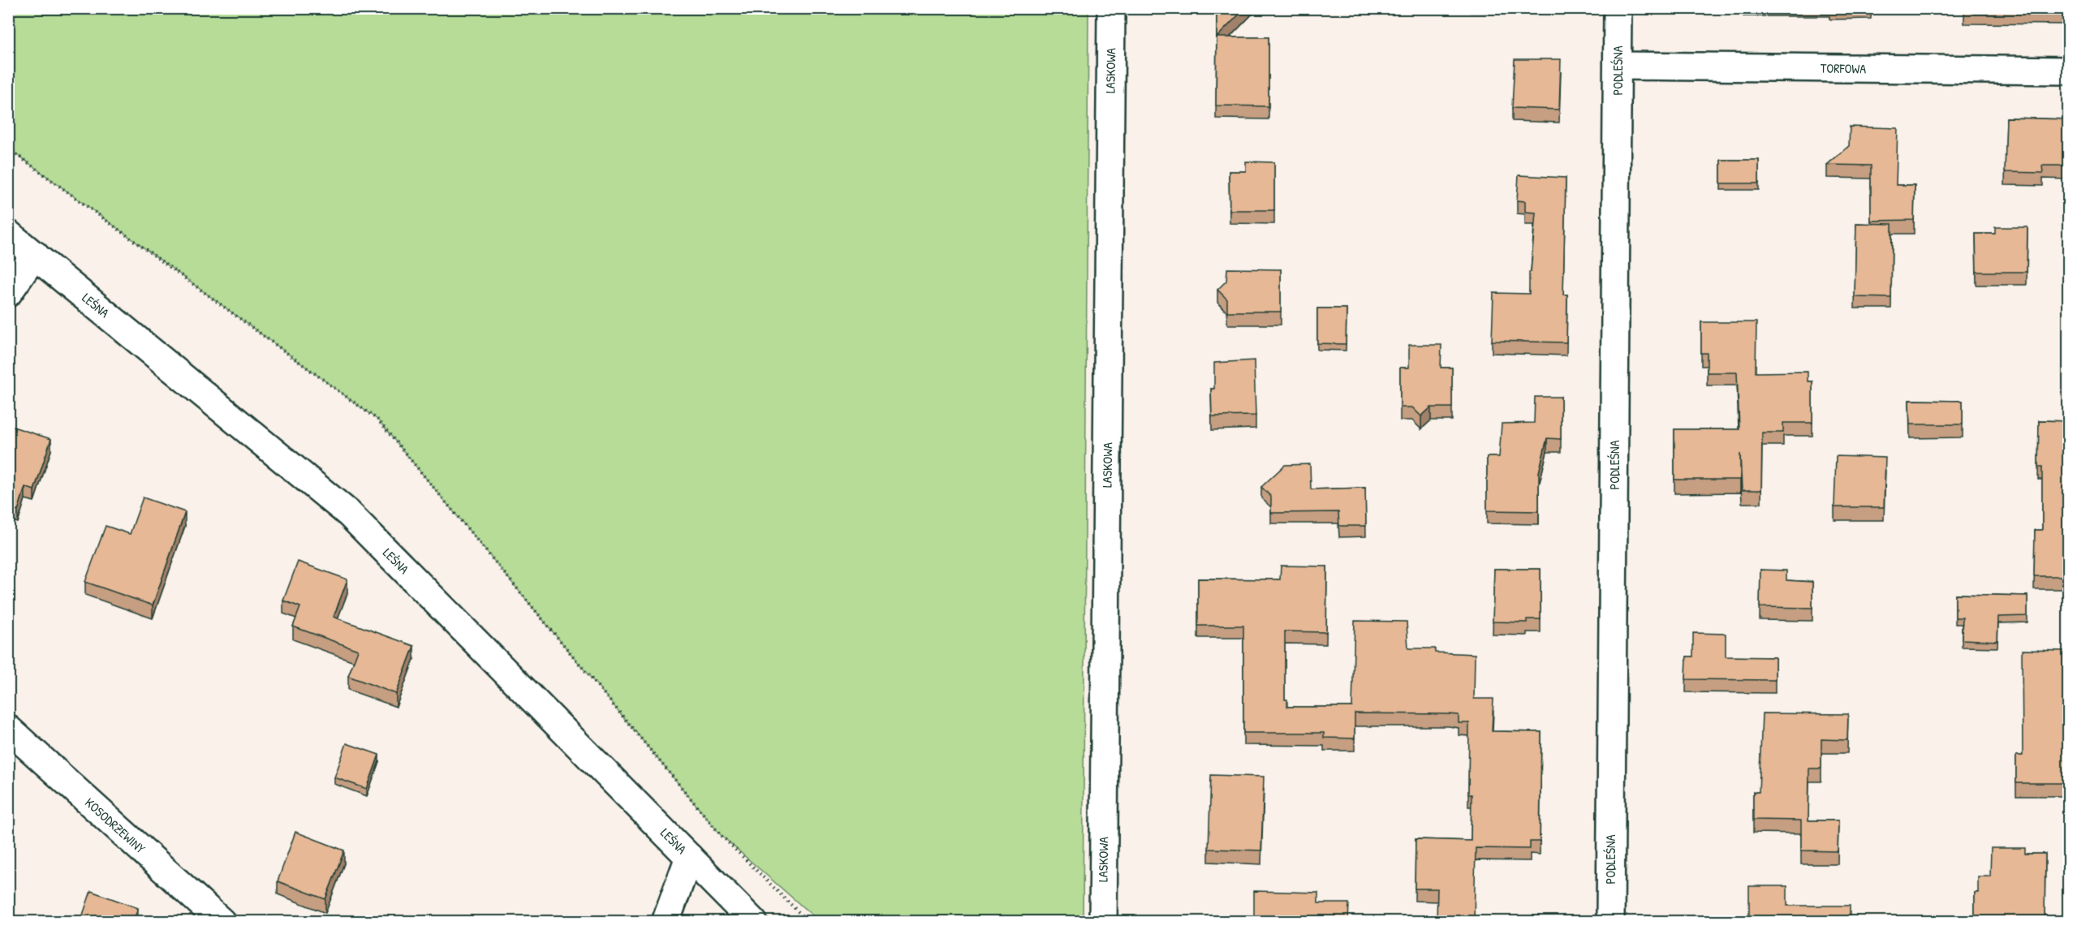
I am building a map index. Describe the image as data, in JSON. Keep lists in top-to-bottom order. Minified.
{"streets":{"street":["TORFOWA","LASKOWA","PODLEŚNA","LEŚNA","KOSODRZEWINY"]},"crossings":[["TORFOWA","PODLEŚNA"]]}
